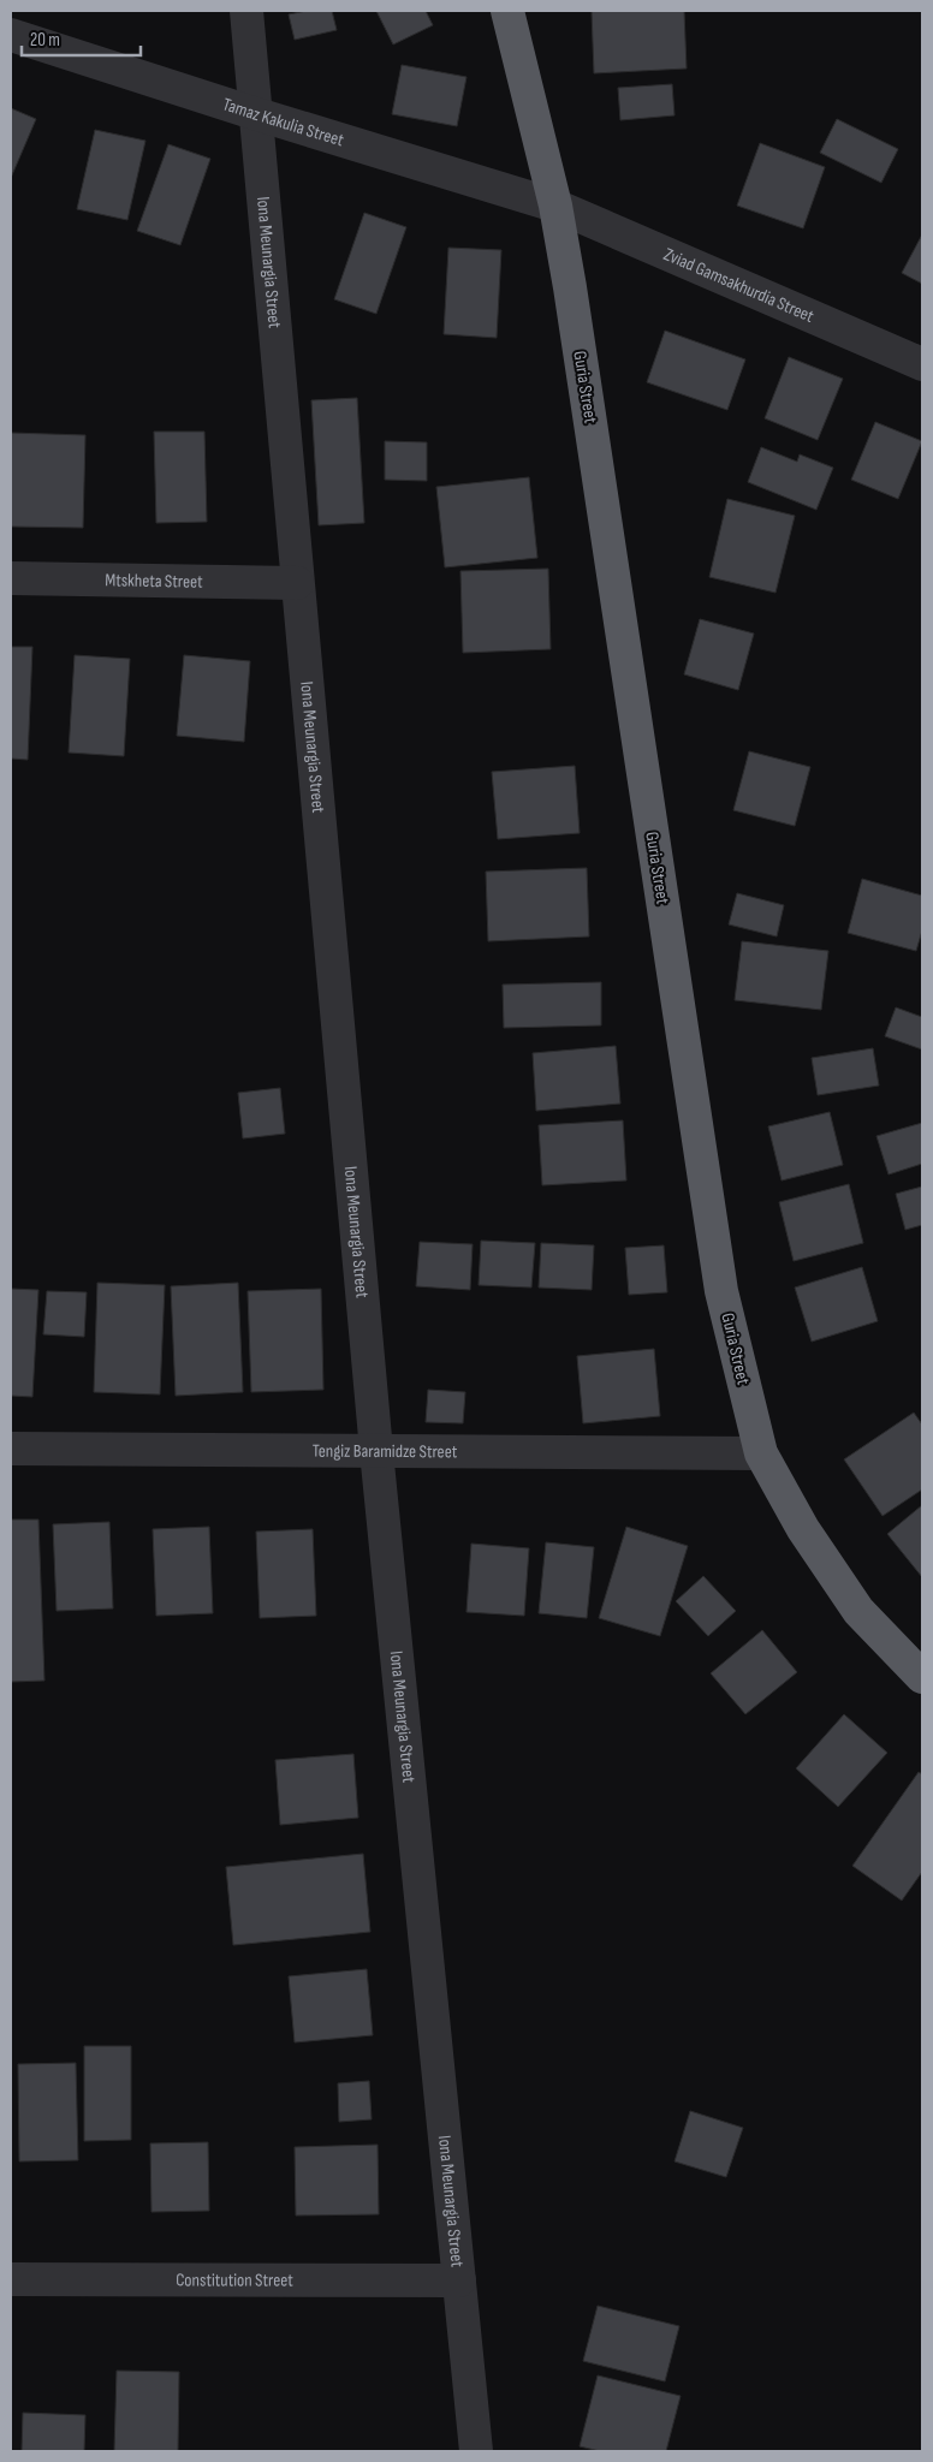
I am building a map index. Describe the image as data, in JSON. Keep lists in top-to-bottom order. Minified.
{"streets":{"highway":["Guria Street"],"street":["Tamaz Kakulia Street","Iona Meunargia Street","Zviad Gamsakhurdia Street","Mtskheta Street","Tengiz Baramidze Street","Constitution Street"]},"crossings":[["Tamaz Kakulia Street","Iona Meunargia Street"],["Tamaz Kakulia Street","Zviad Gamsakhurdia Street"],["Tamaz Kakulia Street","Guria Street"],["Iona Meunargia Street","Mtskheta Street"],["Iona Meunargia Street","Tengiz Baramidze Street"],["Iona Meunargia Street","Constitution Street"],["Zviad Gamsakhurdia Street","Guria Street"],["Guria Street","Tengiz Baramidze Street"]],"scale_bar":"20 m"}
